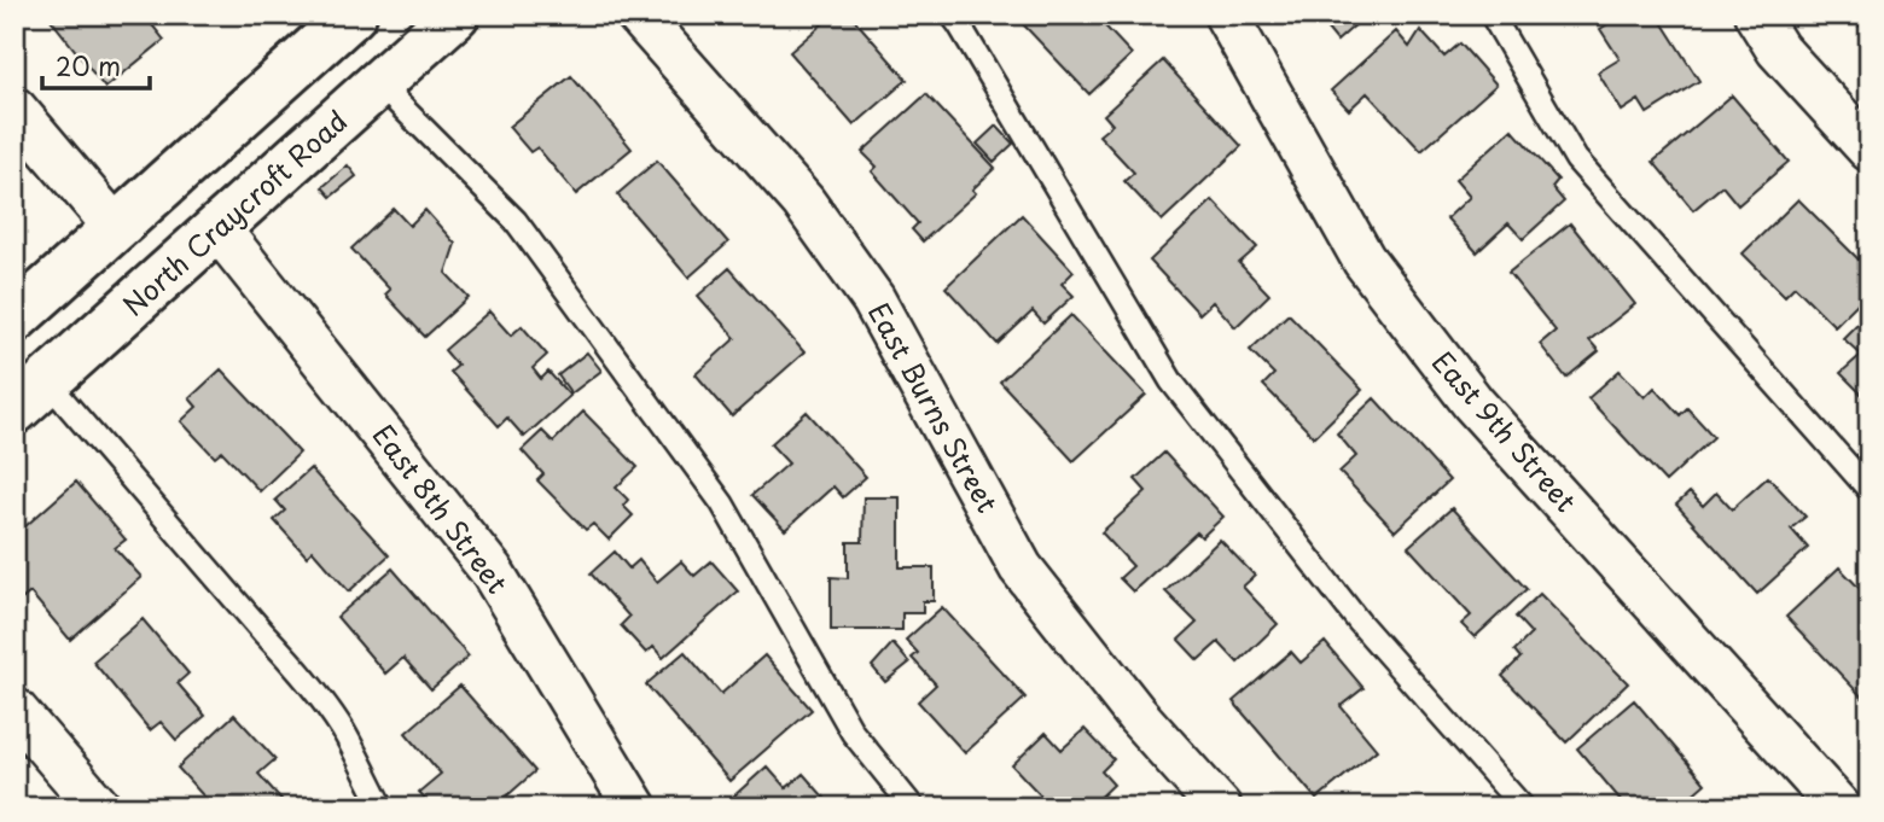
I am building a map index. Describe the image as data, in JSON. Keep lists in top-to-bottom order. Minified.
{"streets":{"main road":["North Craycroft Road"],"street":["East Burns Street","East 9th Street","East 8th Street"]},"crossings":[["North Craycroft Road","East 8th Street"]],"scale_bar":"20 m"}
